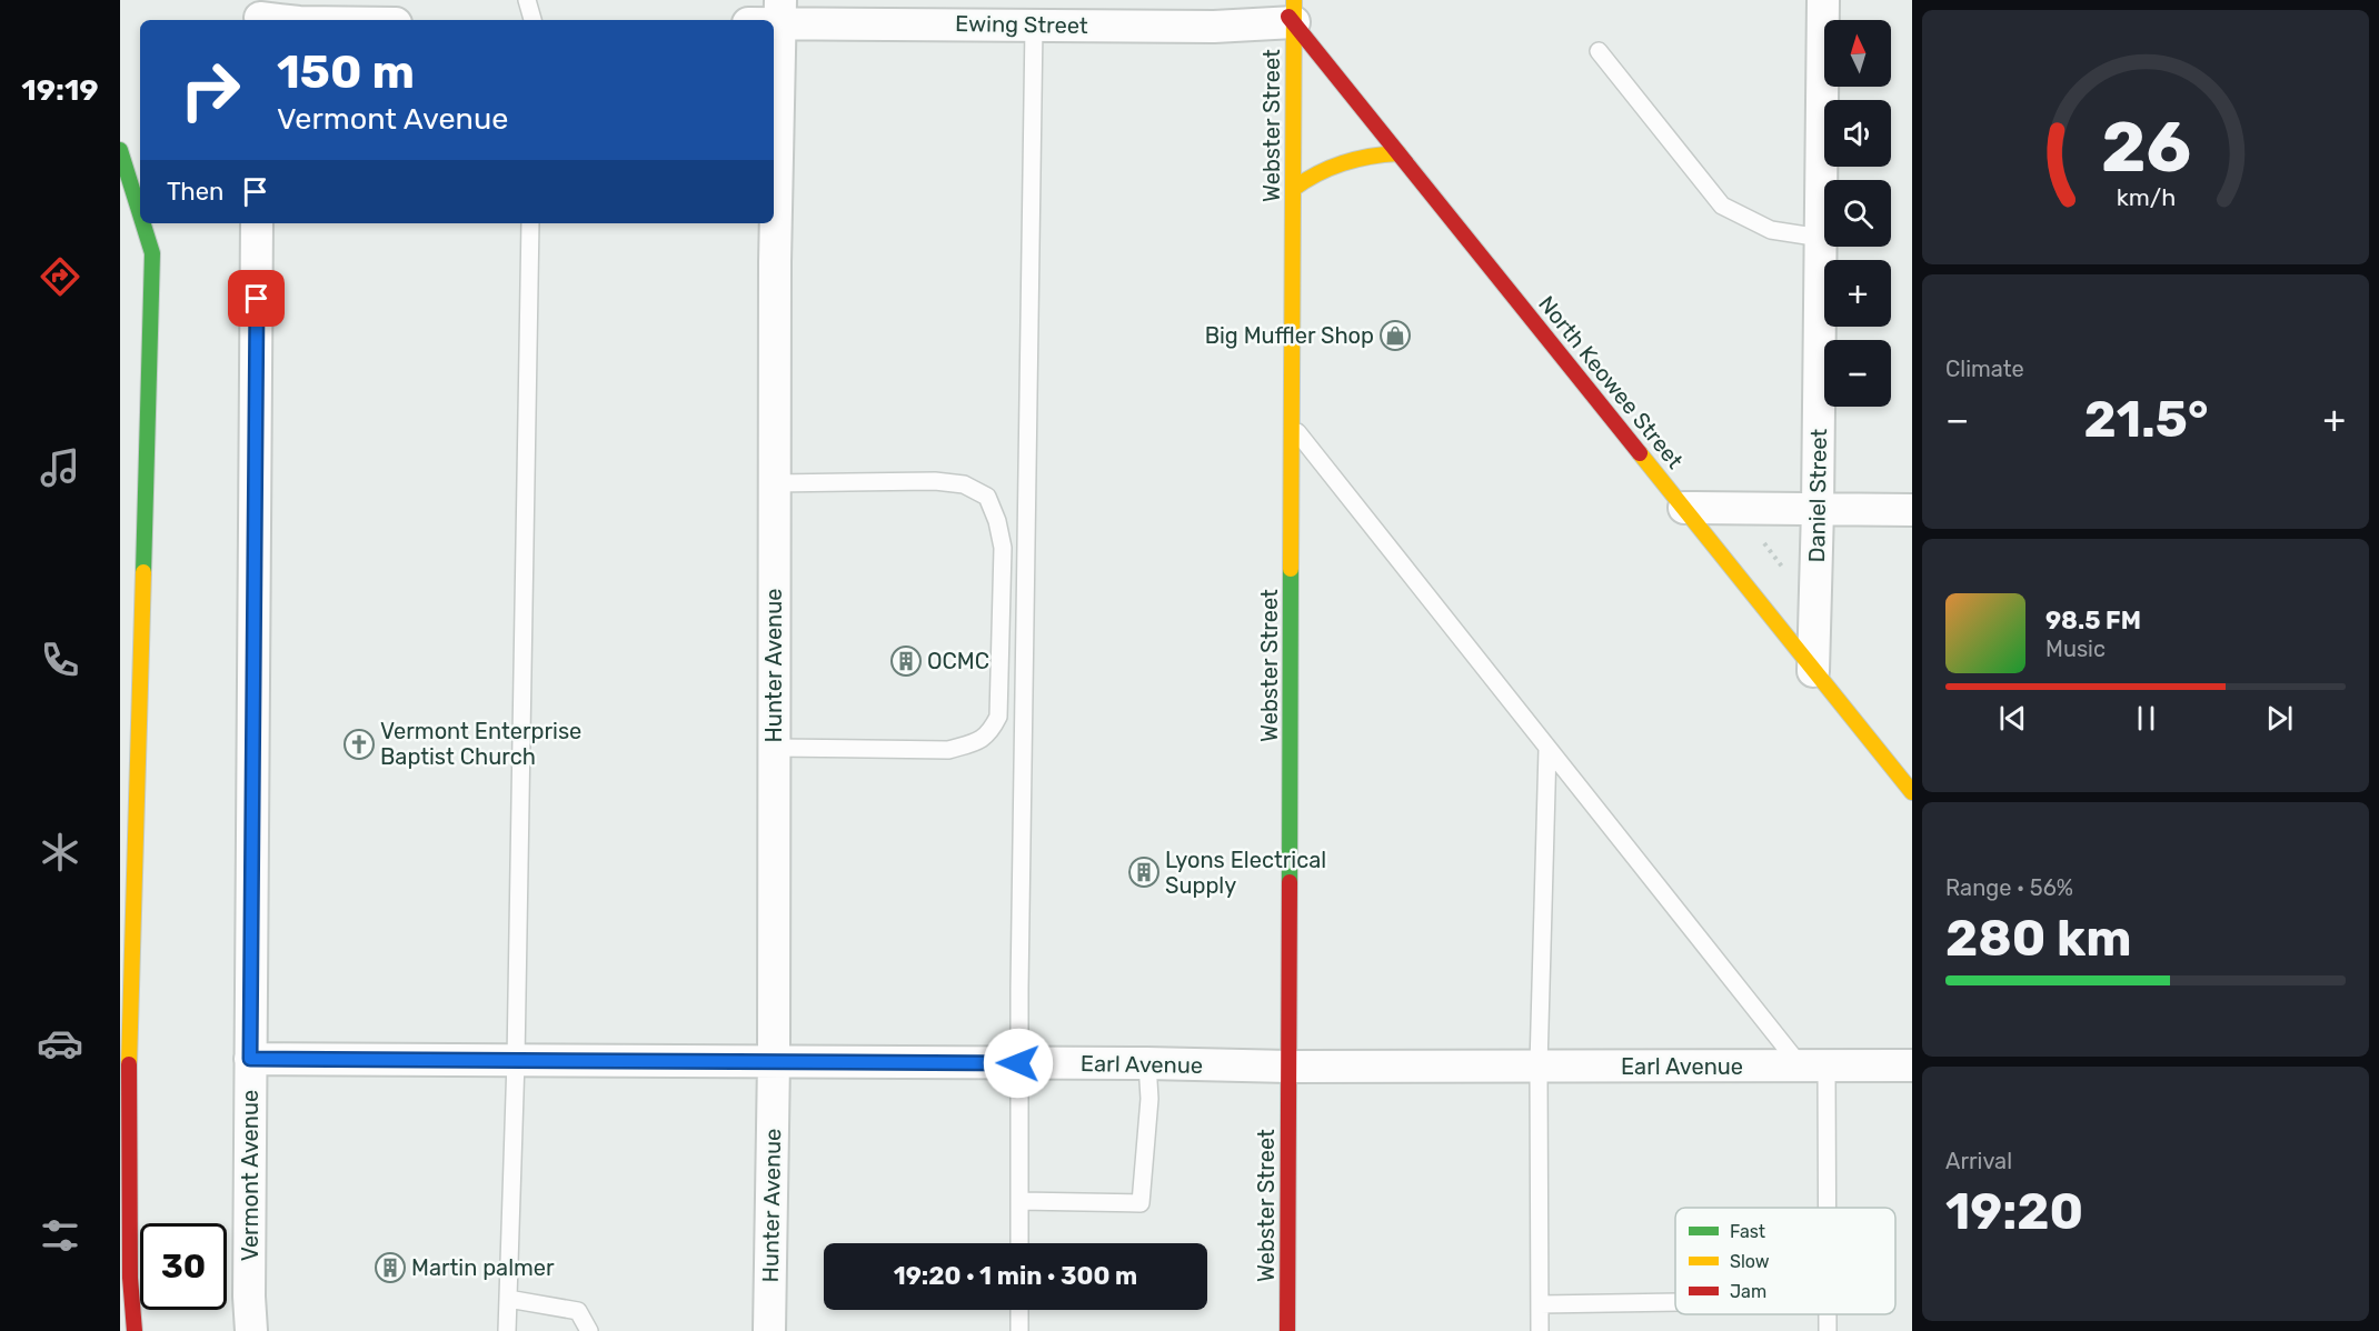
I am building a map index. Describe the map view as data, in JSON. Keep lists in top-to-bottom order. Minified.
{"streets":{"main road":["Webster Street","North Keowee Street"],"street":["Ewing Street","Daniel Street","Hunter Avenue","Earl Avenue","Vermont Avenue"]},"crossings":[["Ewing Street","Webster Street"],["Ewing Street","North Keowee Street"],["Ewing Street","Hunter Avenue"],["Webster Street","North Keowee Street"],["Webster Street","Earl Avenue"],["North Keowee Street","Daniel Street"],["Hunter Avenue","Earl Avenue"],["Earl Avenue","Vermont Avenue"]],"places":{"shop":["Big Muffler Shop"],"building":["OCMC","Lyons Electrical Supply","Martin palmer"],"church":["Vermont Enterprise Baptist Church"]},"legend":["Fast","Slow","Jam"],"north":"top","page":{"tabs":"19:19","map_buttons":["+","−"],"turn":["150 m","Vermont Avenue"],"then":"Then","tile":["Climate",["Range · 56%","280 km"],["Arrival","19:20"]],"heat":["−","21.5°","+"],"song":["98.5 FM","Music"],"limit":"30","trip":"19:20 · 1 min · 300 m","gauge":["26","km/h"]}}
